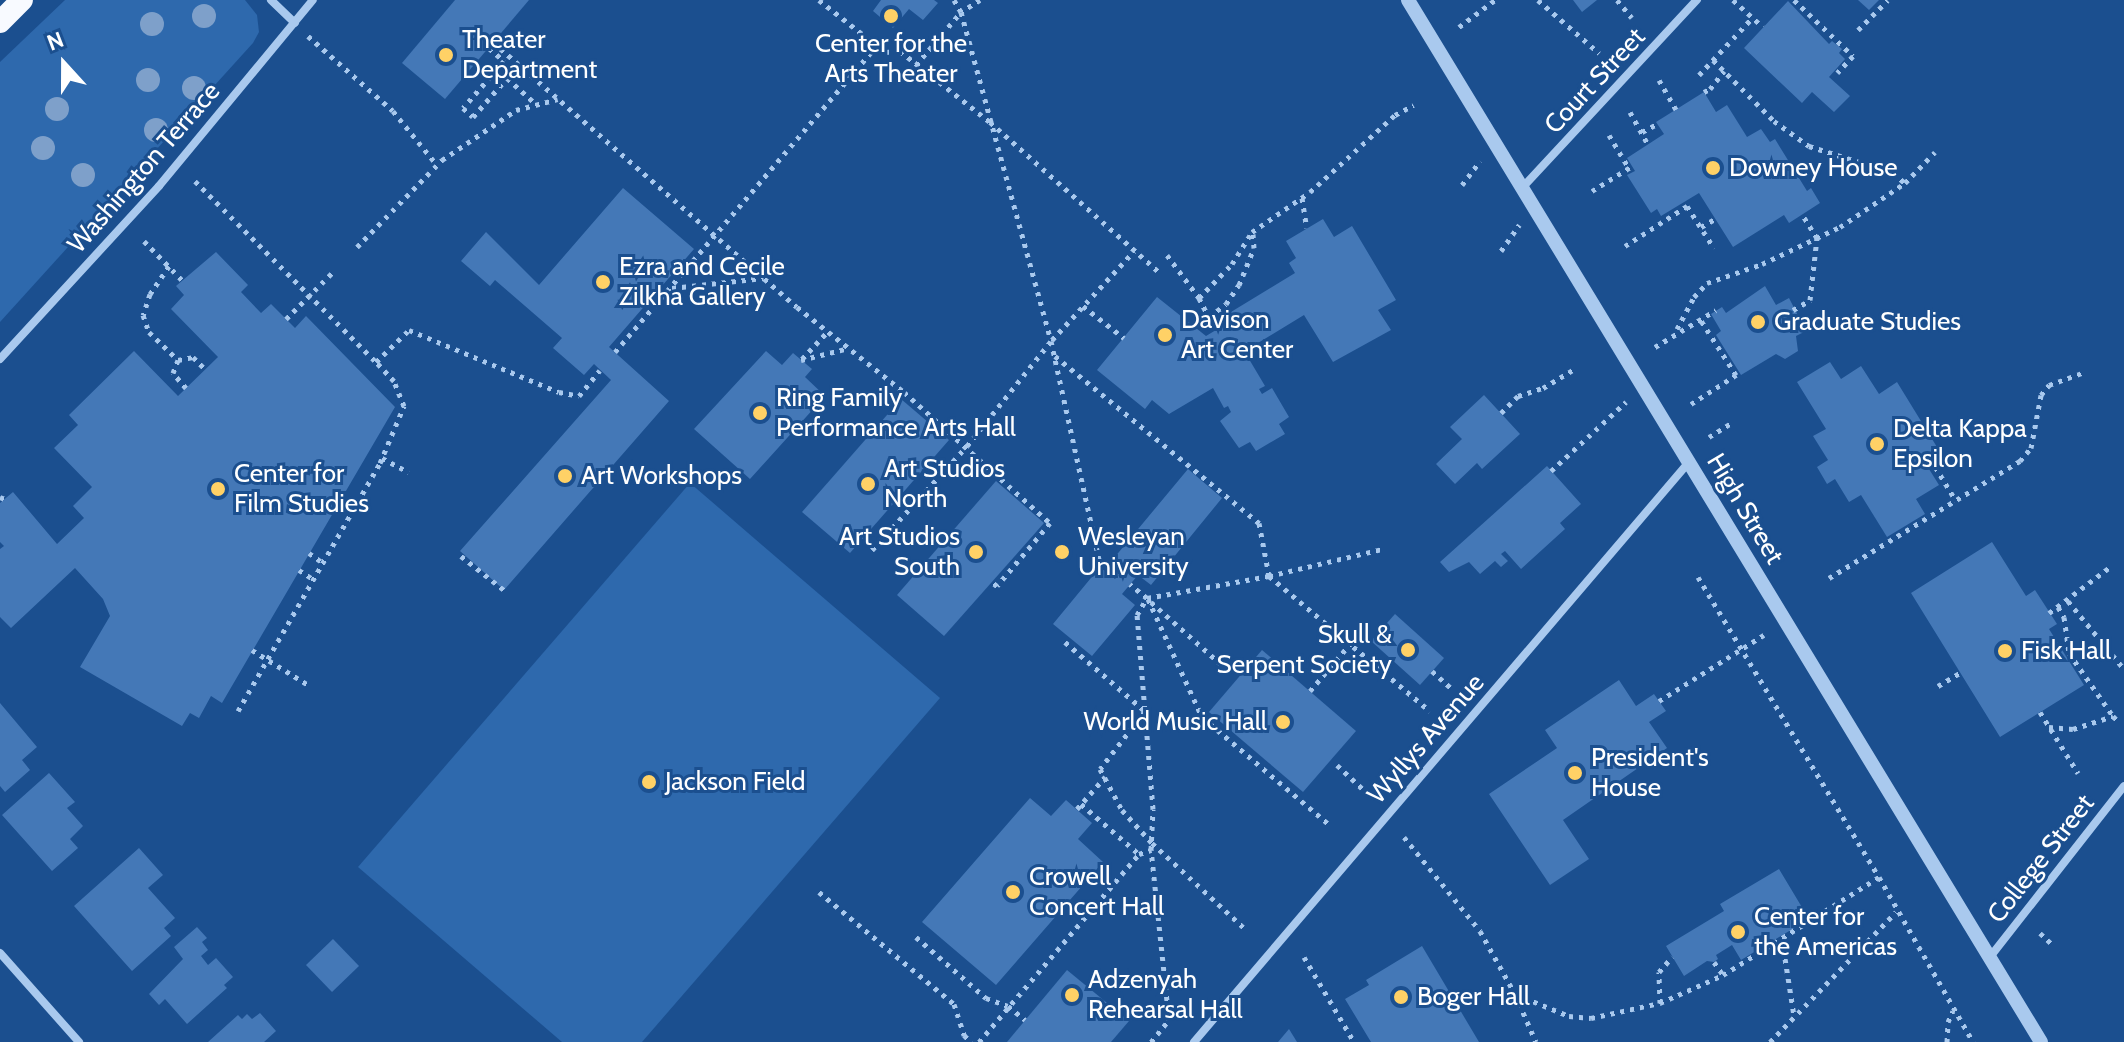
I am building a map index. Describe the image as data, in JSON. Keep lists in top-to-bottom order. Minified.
{"streets":{"street":["Court Street","Washington Terrace","High Street","Wyllys Avenue","College Street"]},"crossings":[["Court Street","High Street"],["High Street","Wyllys Avenue"],["High Street","College Street"]],"places":["Center for the Arts Theater","Theater Department","Downey House","Ezra and Cecile Zilkha Gallery","Graduate Studies","Davison Art Center","Ring Family Performance Arts Hall","Delta Kappa Epsilon","Art Workshops","Art Studios North","Center for Film Studies","Art Studios South","Wesleyan University","Skull & Serpent Society","Fisk Hall","World Music Hall","President's House","Jackson Field","Crowell Concert Hall","Center for the Americas","Adzenyah Rehearsal Hall","Boger Hall"],"north":"top"}
